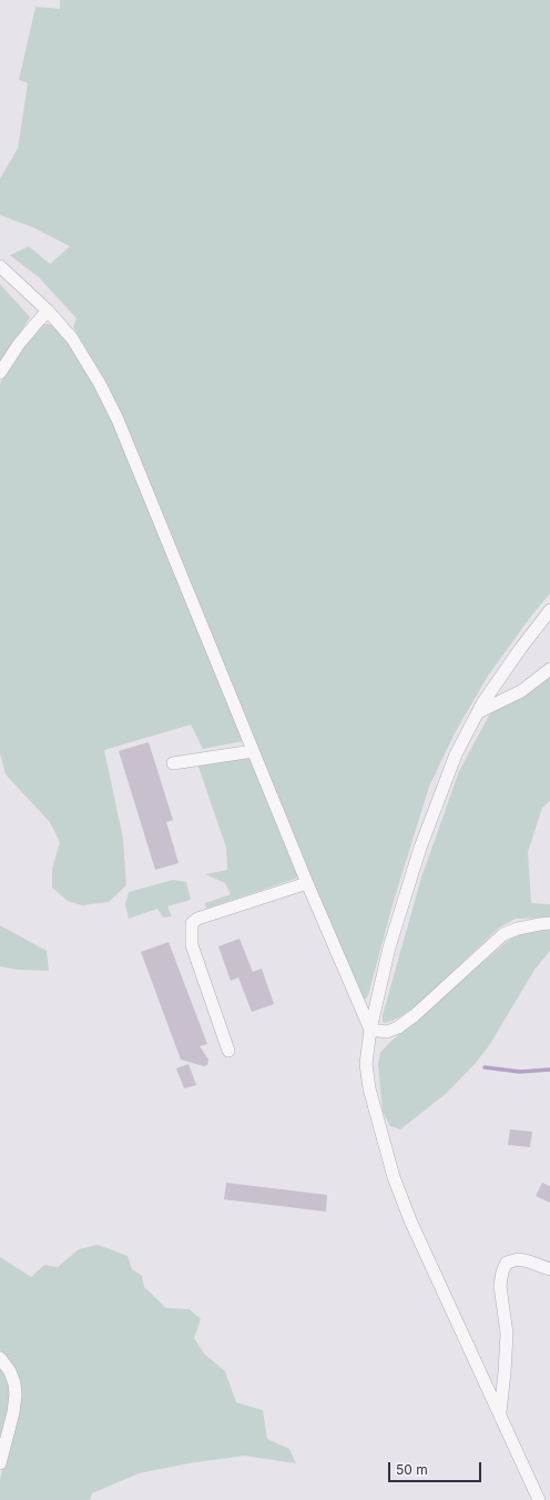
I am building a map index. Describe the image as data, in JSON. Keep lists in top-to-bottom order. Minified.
{"scale_bar":"50 m"}
